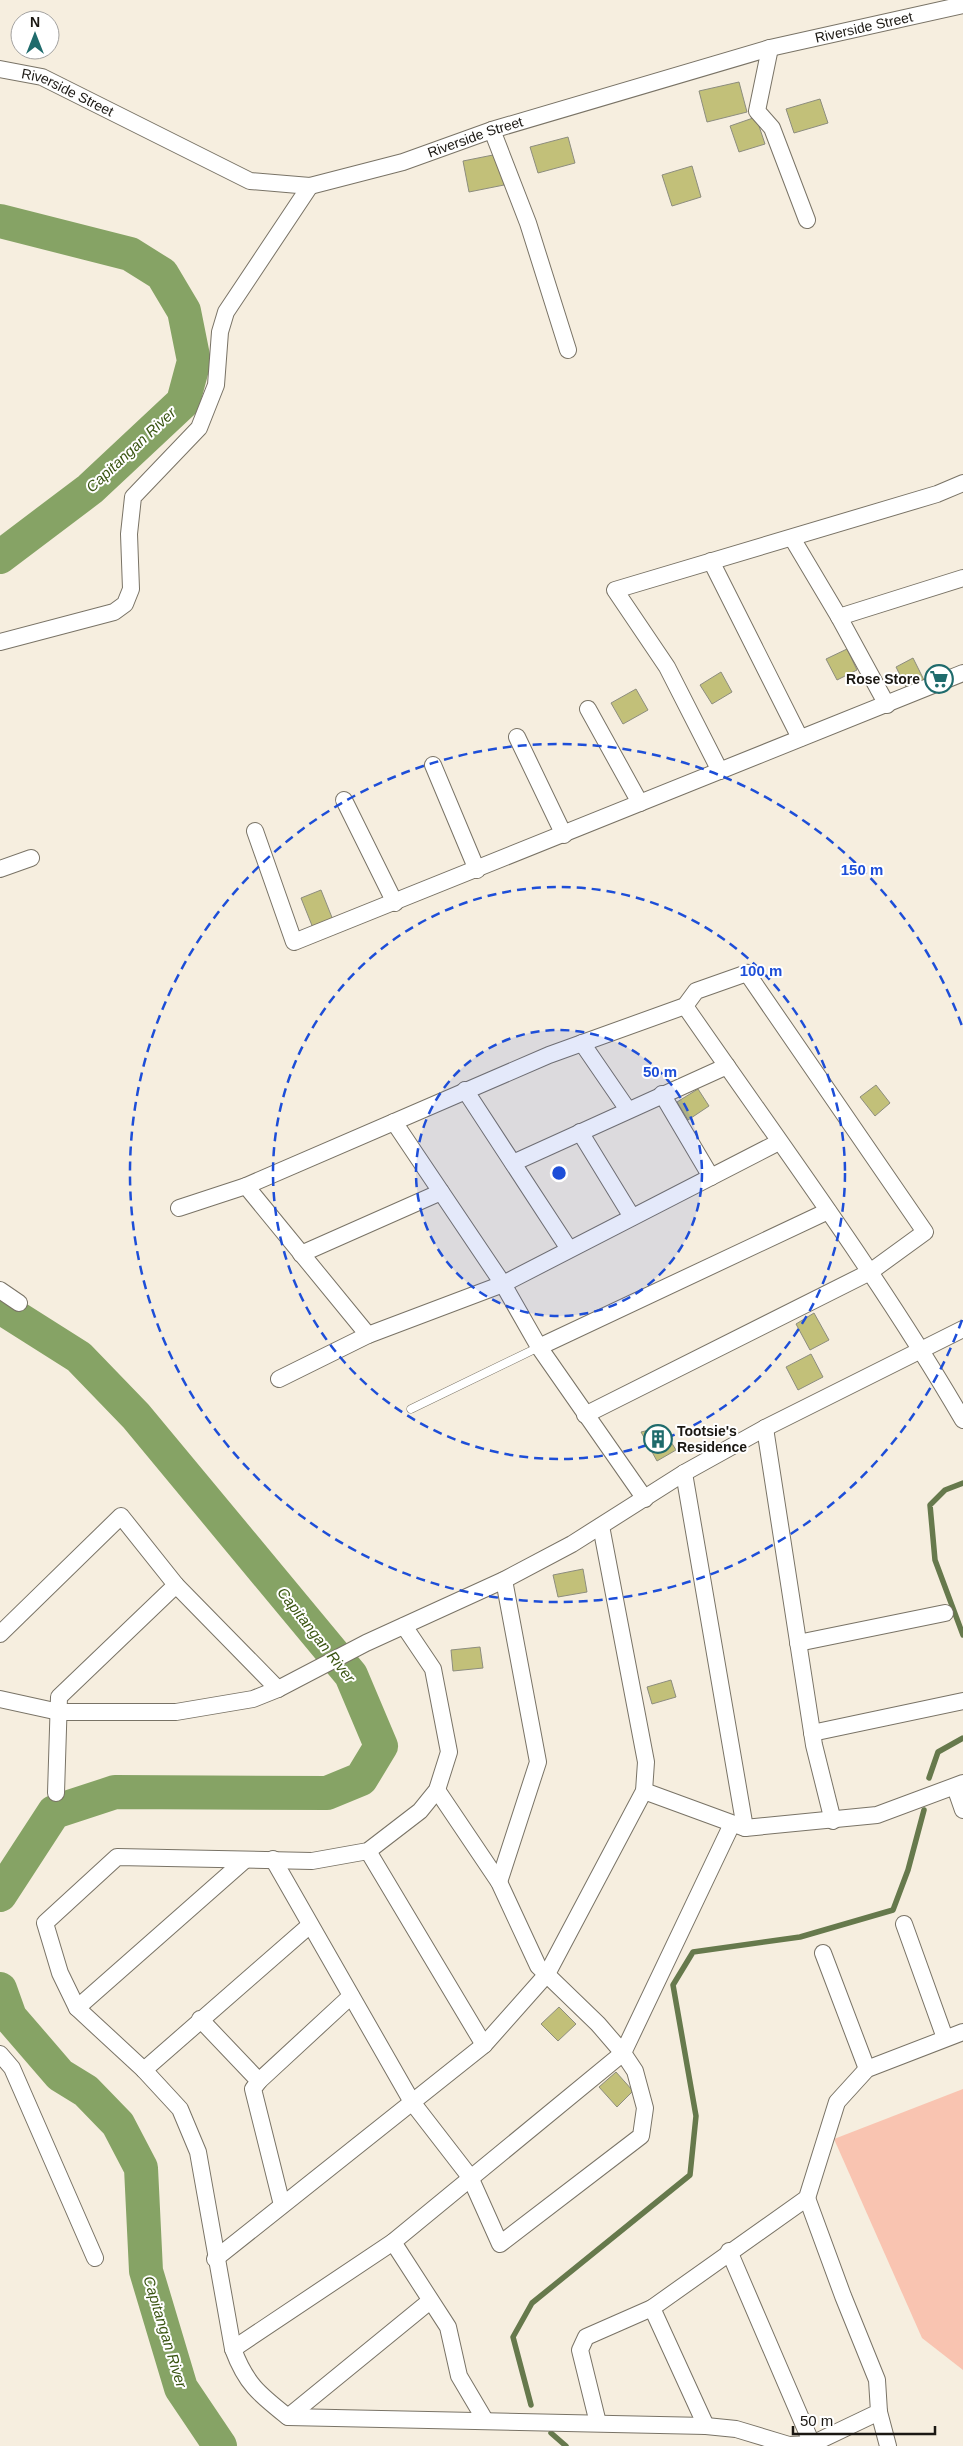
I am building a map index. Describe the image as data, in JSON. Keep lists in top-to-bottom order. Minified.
{"streets":{"street":["Riverside Street"]},"water":["Capitangan River"],"places":{"supermarket":["Rose Store"],"building":["Tootsie's Residence"]},"scale_bar":"50 m","north":"top","rings":["150 m","100 m","50 m"]}
